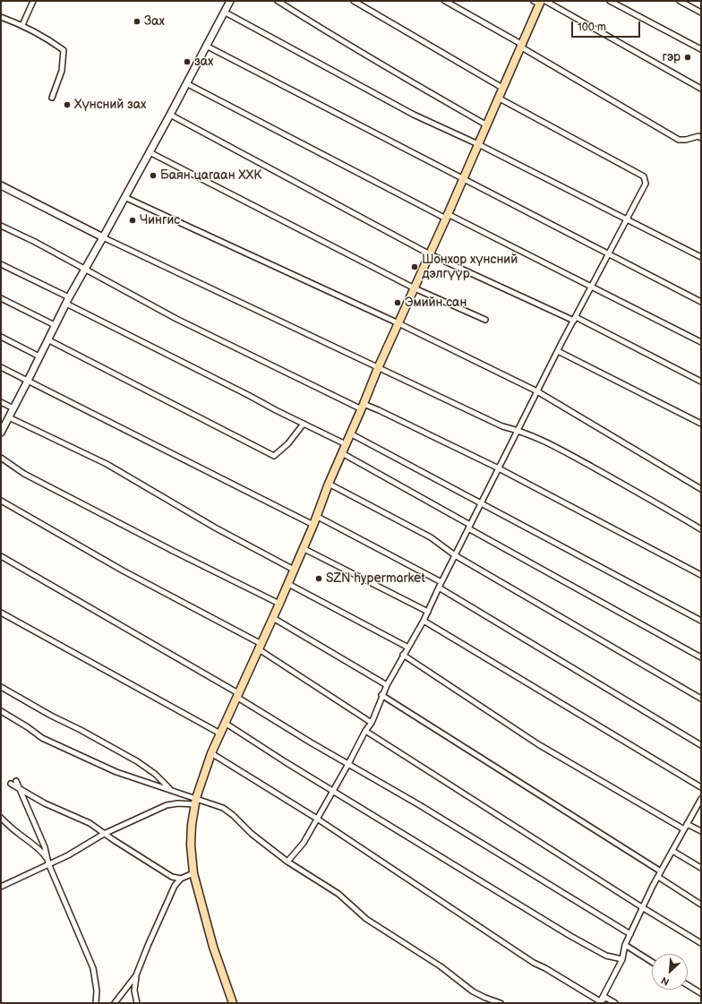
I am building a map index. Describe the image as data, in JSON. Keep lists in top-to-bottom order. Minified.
{"places":["Зах","гэр","зах","Хүнсний зах","Баян цагаан ХХК","Чингис","Шонхор хүнсний дэлгүүр","Эмийн сан","SZN hypermarket"],"scale_bar":"100 m","north":"bottom left"}
